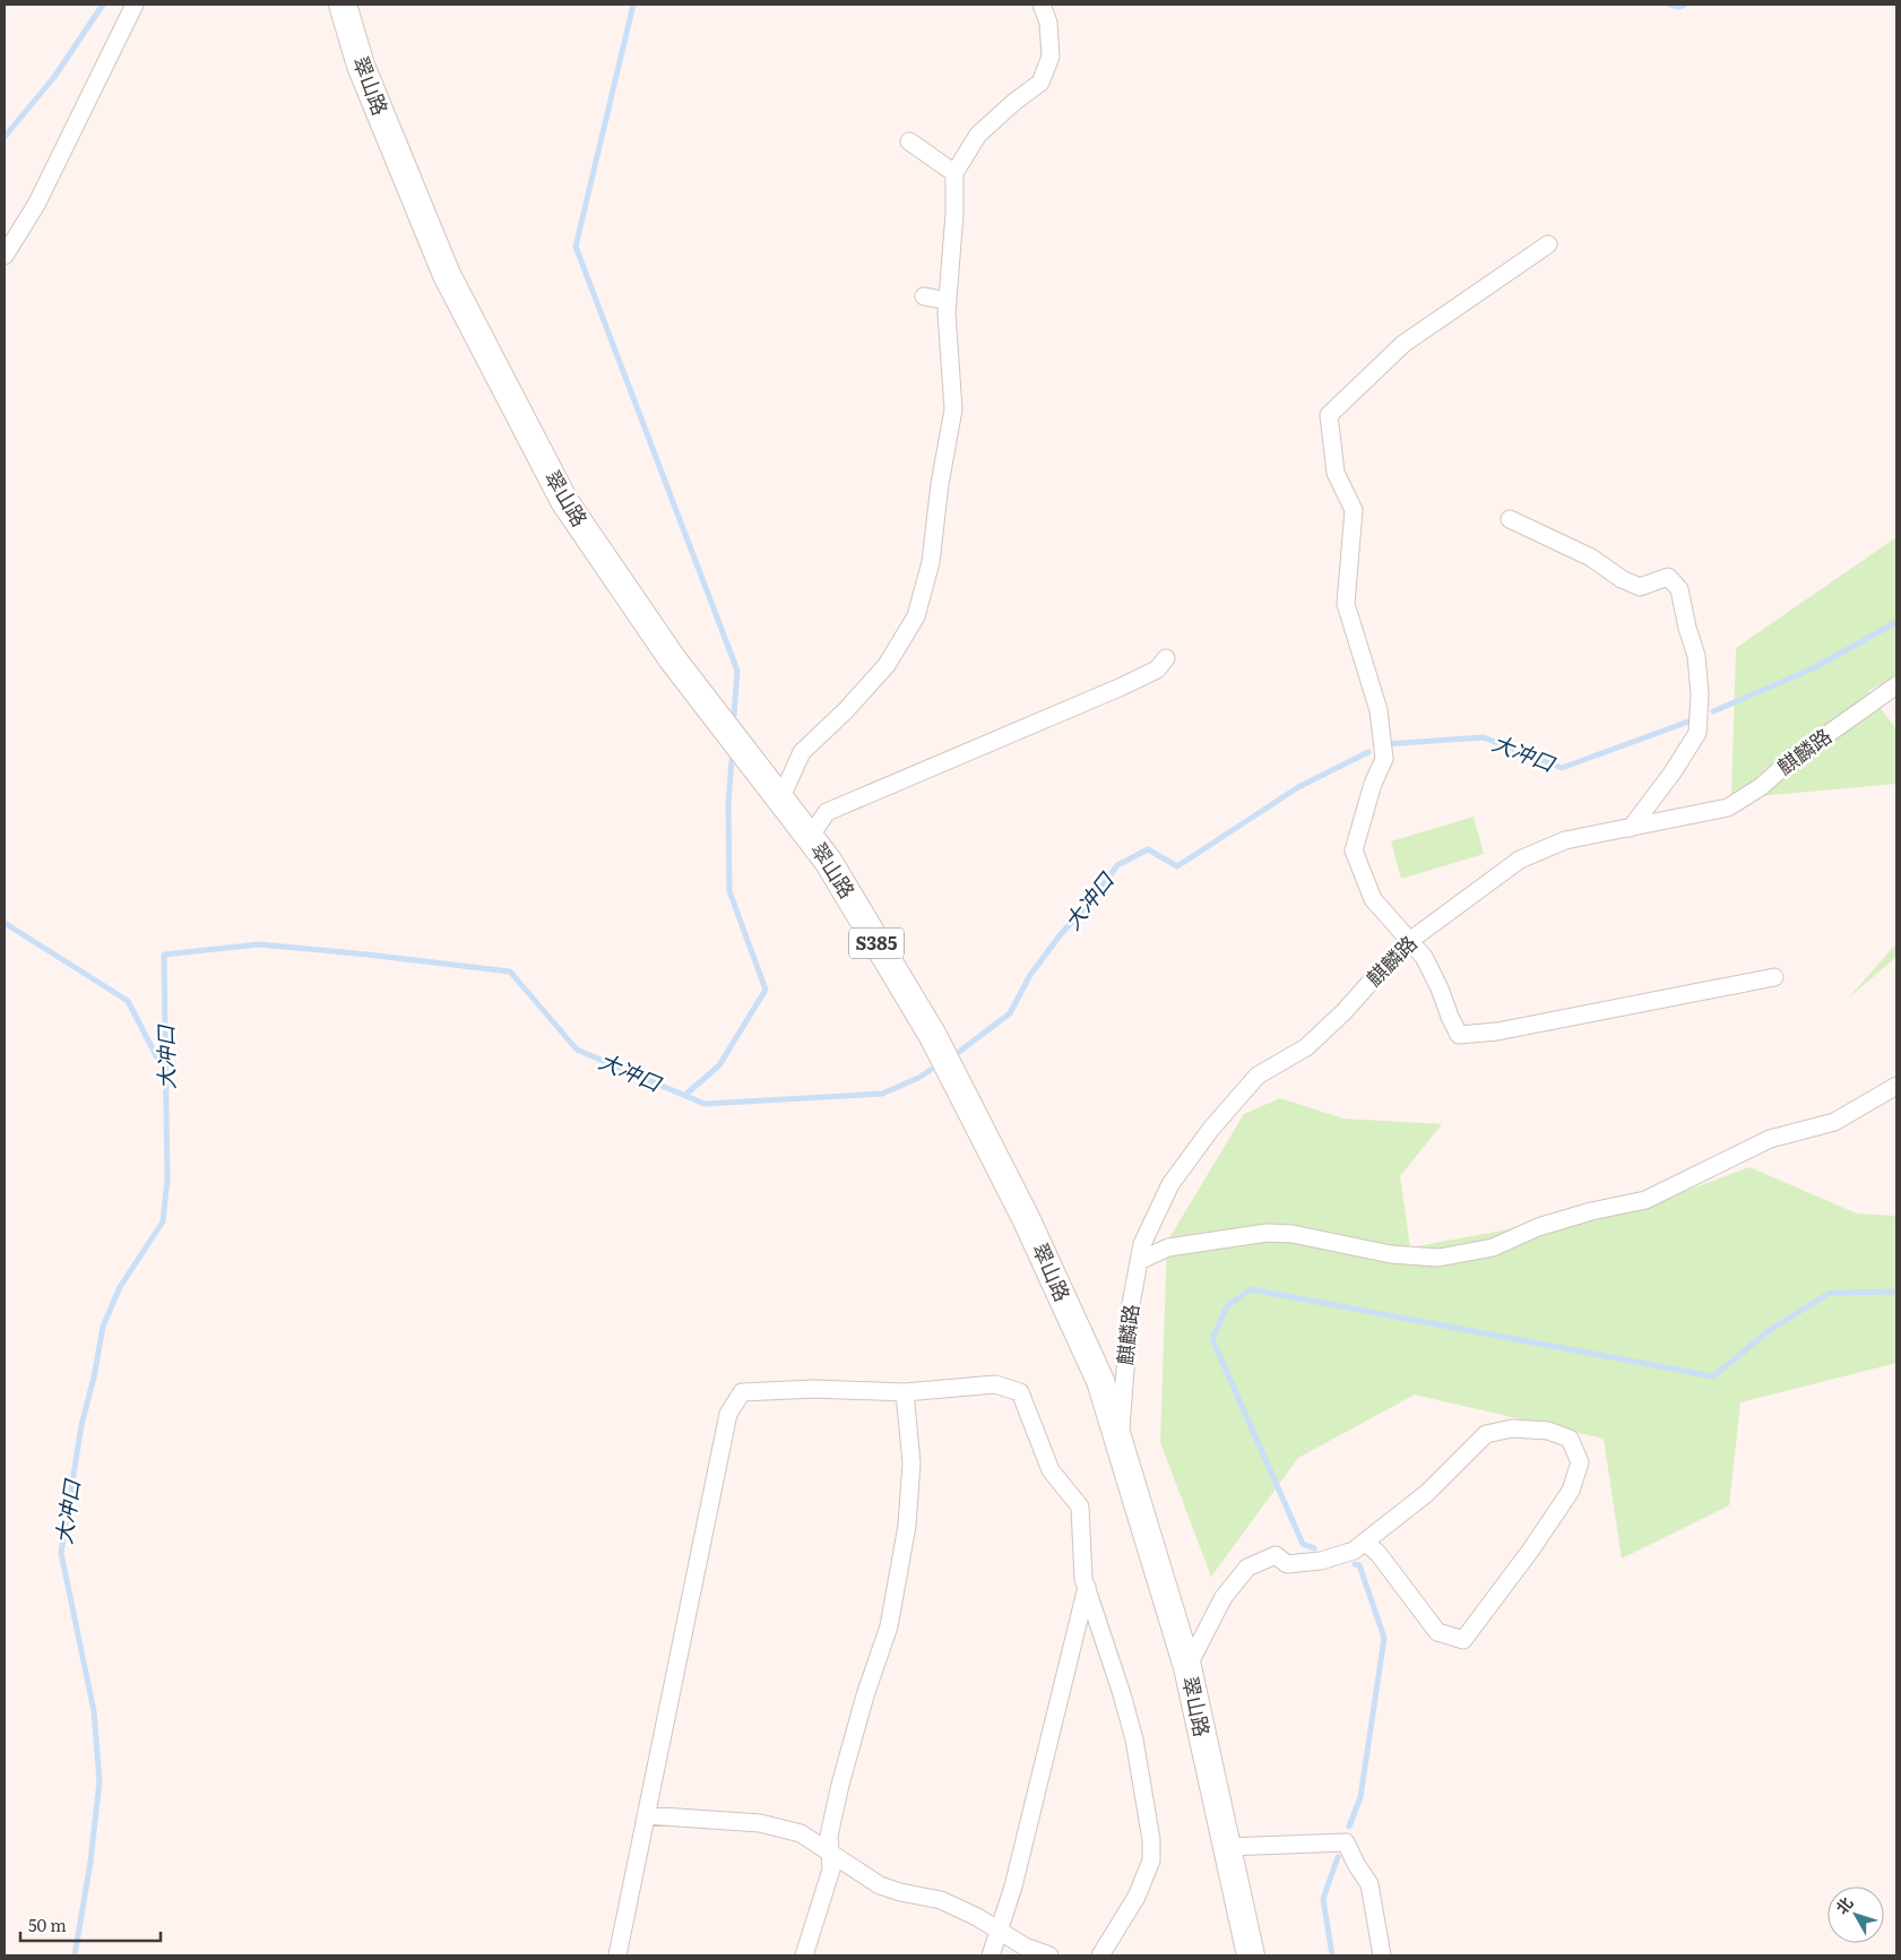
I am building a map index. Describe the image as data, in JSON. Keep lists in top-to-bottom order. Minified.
{"streets":{"main road":["翠山路","S385"],"street":["麒麟路"]},"crossings":[["翠山路","麒麟路"]],"water":["大冲口"],"scale_bar":"50 m","north":"top left"}
